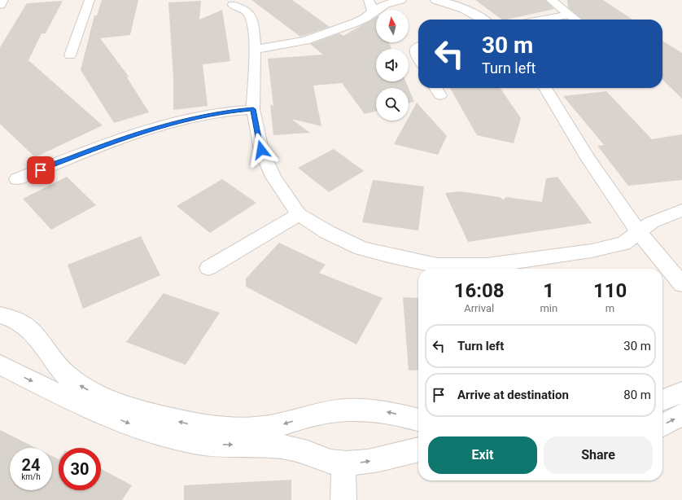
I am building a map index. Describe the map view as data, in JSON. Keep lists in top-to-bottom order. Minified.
{"north":"top","page":{"turn":["30 m","Turn left"],"eta":["16:08","Arrival","1","min","110","m"],"list":[{"name":"Turn left","value":"30 m"},{"name":"Arrive at destination","value":"80 m"}],"buttons":["Exit","Share"],"speed":"24 km/h","limit":"30"}}
